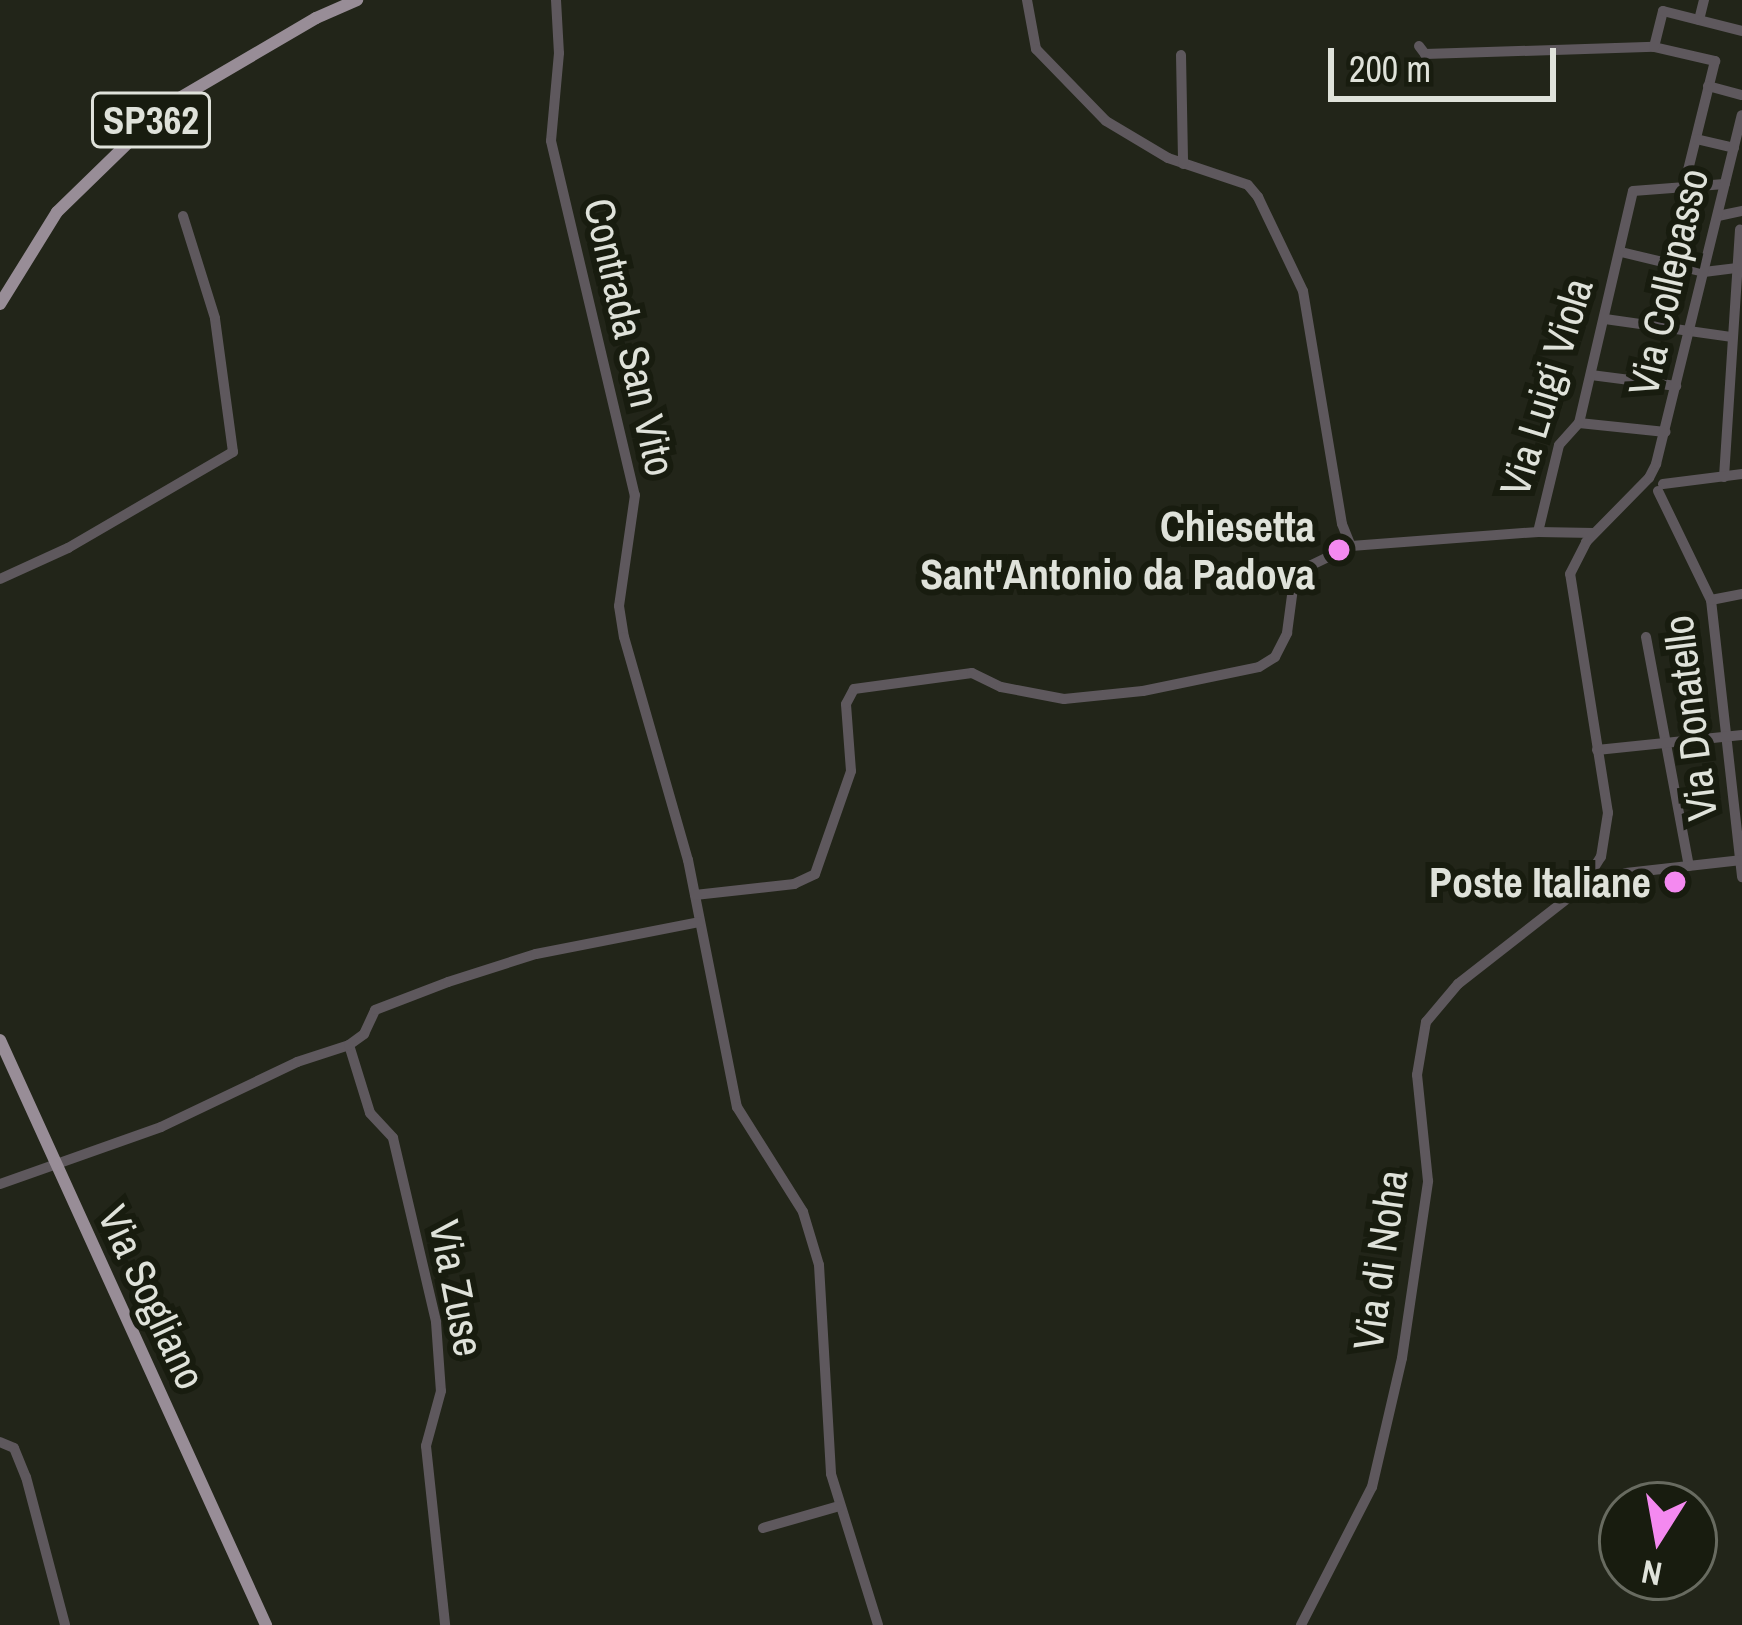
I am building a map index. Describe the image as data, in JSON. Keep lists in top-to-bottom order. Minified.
{"streets":{"main road":["SP362","Via Sogliano"],"street":["Via Collepasso","Contrada San Vito","Via Luigi Viola","Via Donatello","Via di Noha","Via Zuse"]},"crossings":[["Via Collepasso","Via Donatello"]],"places":["Chiesetta Sant'Antonio da Padova","Poste Italiane"],"scale_bar":"200 m","north":"bottom"}
